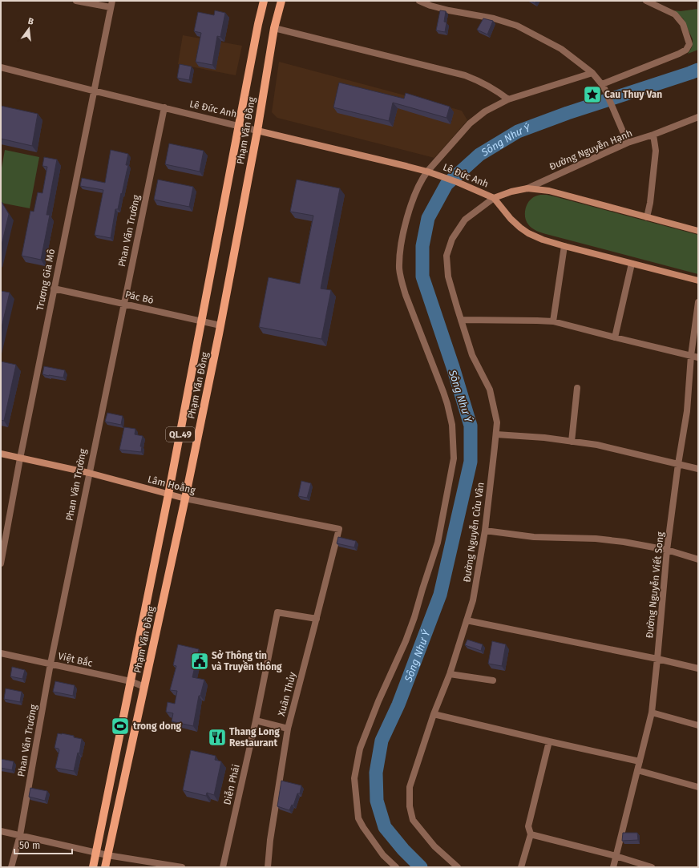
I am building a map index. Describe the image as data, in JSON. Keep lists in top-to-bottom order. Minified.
{"streets":{"main road":["Phạm Văn Đồng","QL.49"],"street":["Lê Đức Anh","Đường Nguyễn Hạnh","Phan Văn Trường","Trương Gia Mô","Pác Bó","Lâm Hoằng","Đường Nguyễn Cửu Vân","Đường Nguyễn Viết Song","Việt Bắc","Xuân Thủy","Diễn Phái"]},"crossings":[["Lê Đức Anh","Phạm Văn Đồng"],["Lê Đức Anh","Đường Nguyễn Hạnh"],["Lê Đức Anh","Phan Văn Trường"],["Lê Đức Anh","Trương Gia Mô"],["Lê Đức Anh","Đường Nguyễn Cửu Vân"],["Phạm Văn Đồng","Pác Bó"],["Phạm Văn Đồng","Lâm Hoằng"],["Phạm Văn Đồng","Việt Bắc"],["Phan Văn Trường","Pác Bó"],["Phan Văn Trường","Lâm Hoằng"],["Phan Văn Trường","Việt Bắc"],["Trương Gia Mô","Pác Bó"],["Trương Gia Mô","Lâm Hoằng"],["Lâm Hoằng","Xuân Thủy"],["Xuân Thủy","Diễn Phái"]],"water":["Sông Như Ý"],"places":{"place":["Cau Thuy Van"],"public building":["Sở Thông tin và Truyền thông"],"sports":["trong dong"],"restaurant":["Thang Long Restaurant"]},"scale_bar":"50 m","north":"top"}
